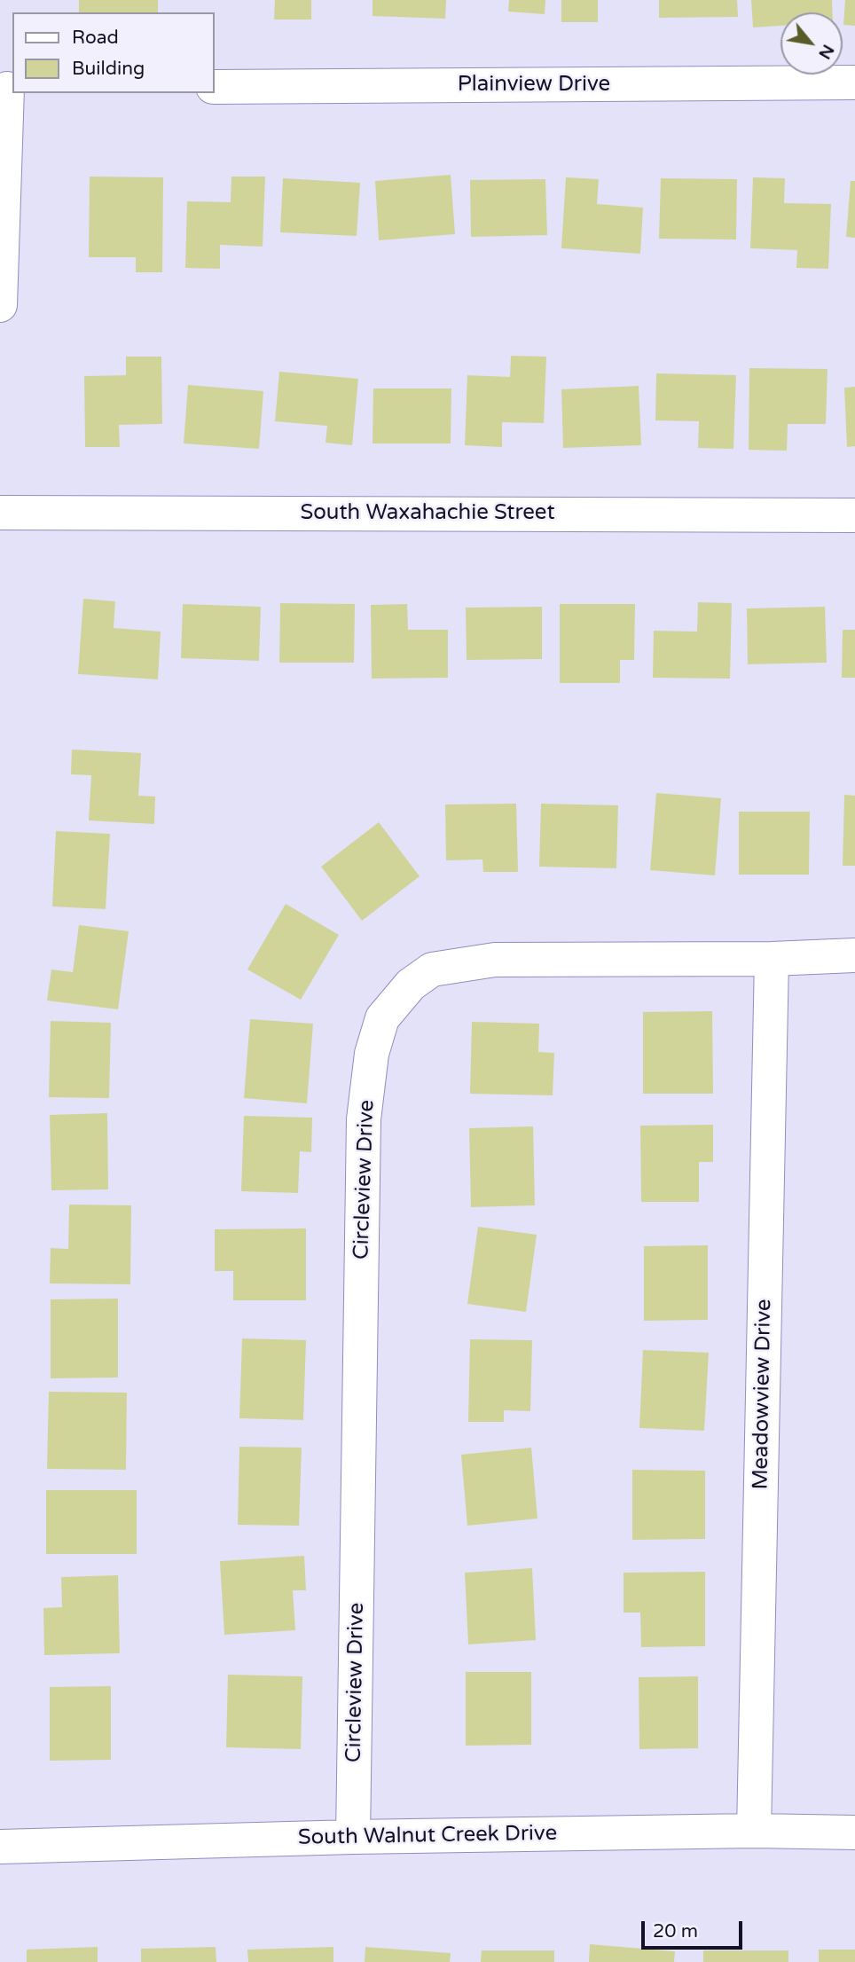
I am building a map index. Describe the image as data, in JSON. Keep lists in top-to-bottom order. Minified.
{"streets":{"street":["Plainview Drive","South Waxahachie Street","Circleview Drive","Meadowview Drive","South Walnut Creek Drive"]},"crossings":[["Circleview Drive","Meadowview Drive"],["Circleview Drive","South Walnut Creek Drive"],["Meadowview Drive","South Walnut Creek Drive"]],"legend":["Road","Building"],"scale_bar":"20 m","north":"bottom right"}
